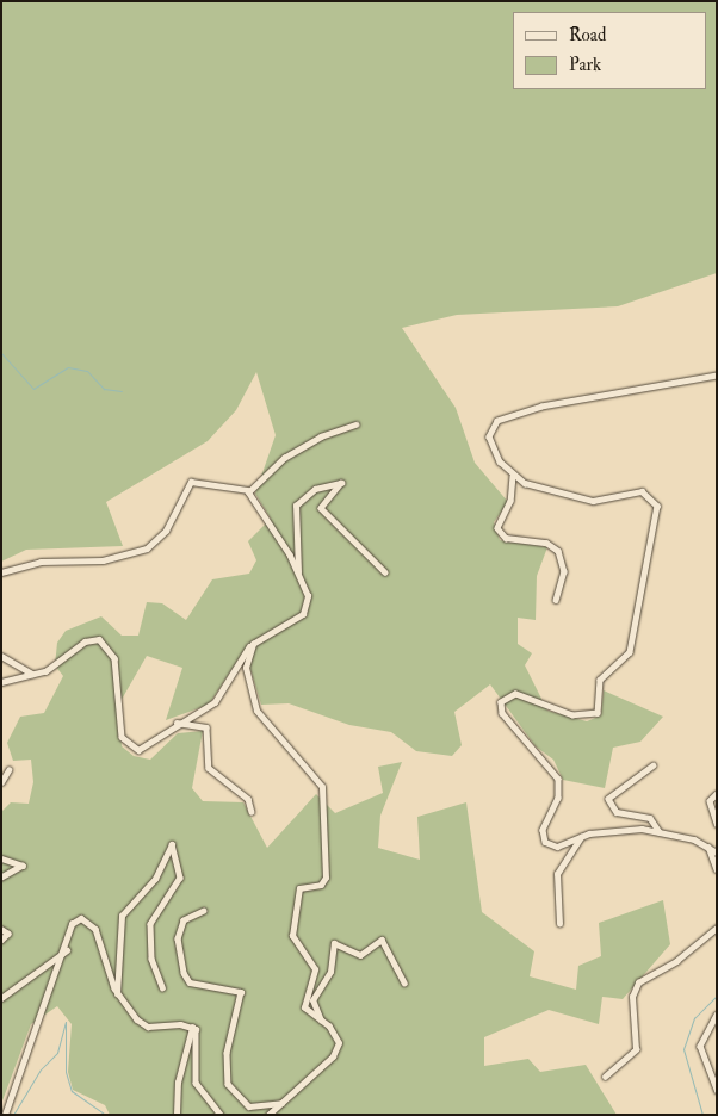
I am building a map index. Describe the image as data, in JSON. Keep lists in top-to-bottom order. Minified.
{"legend":["Road","Park"]}
